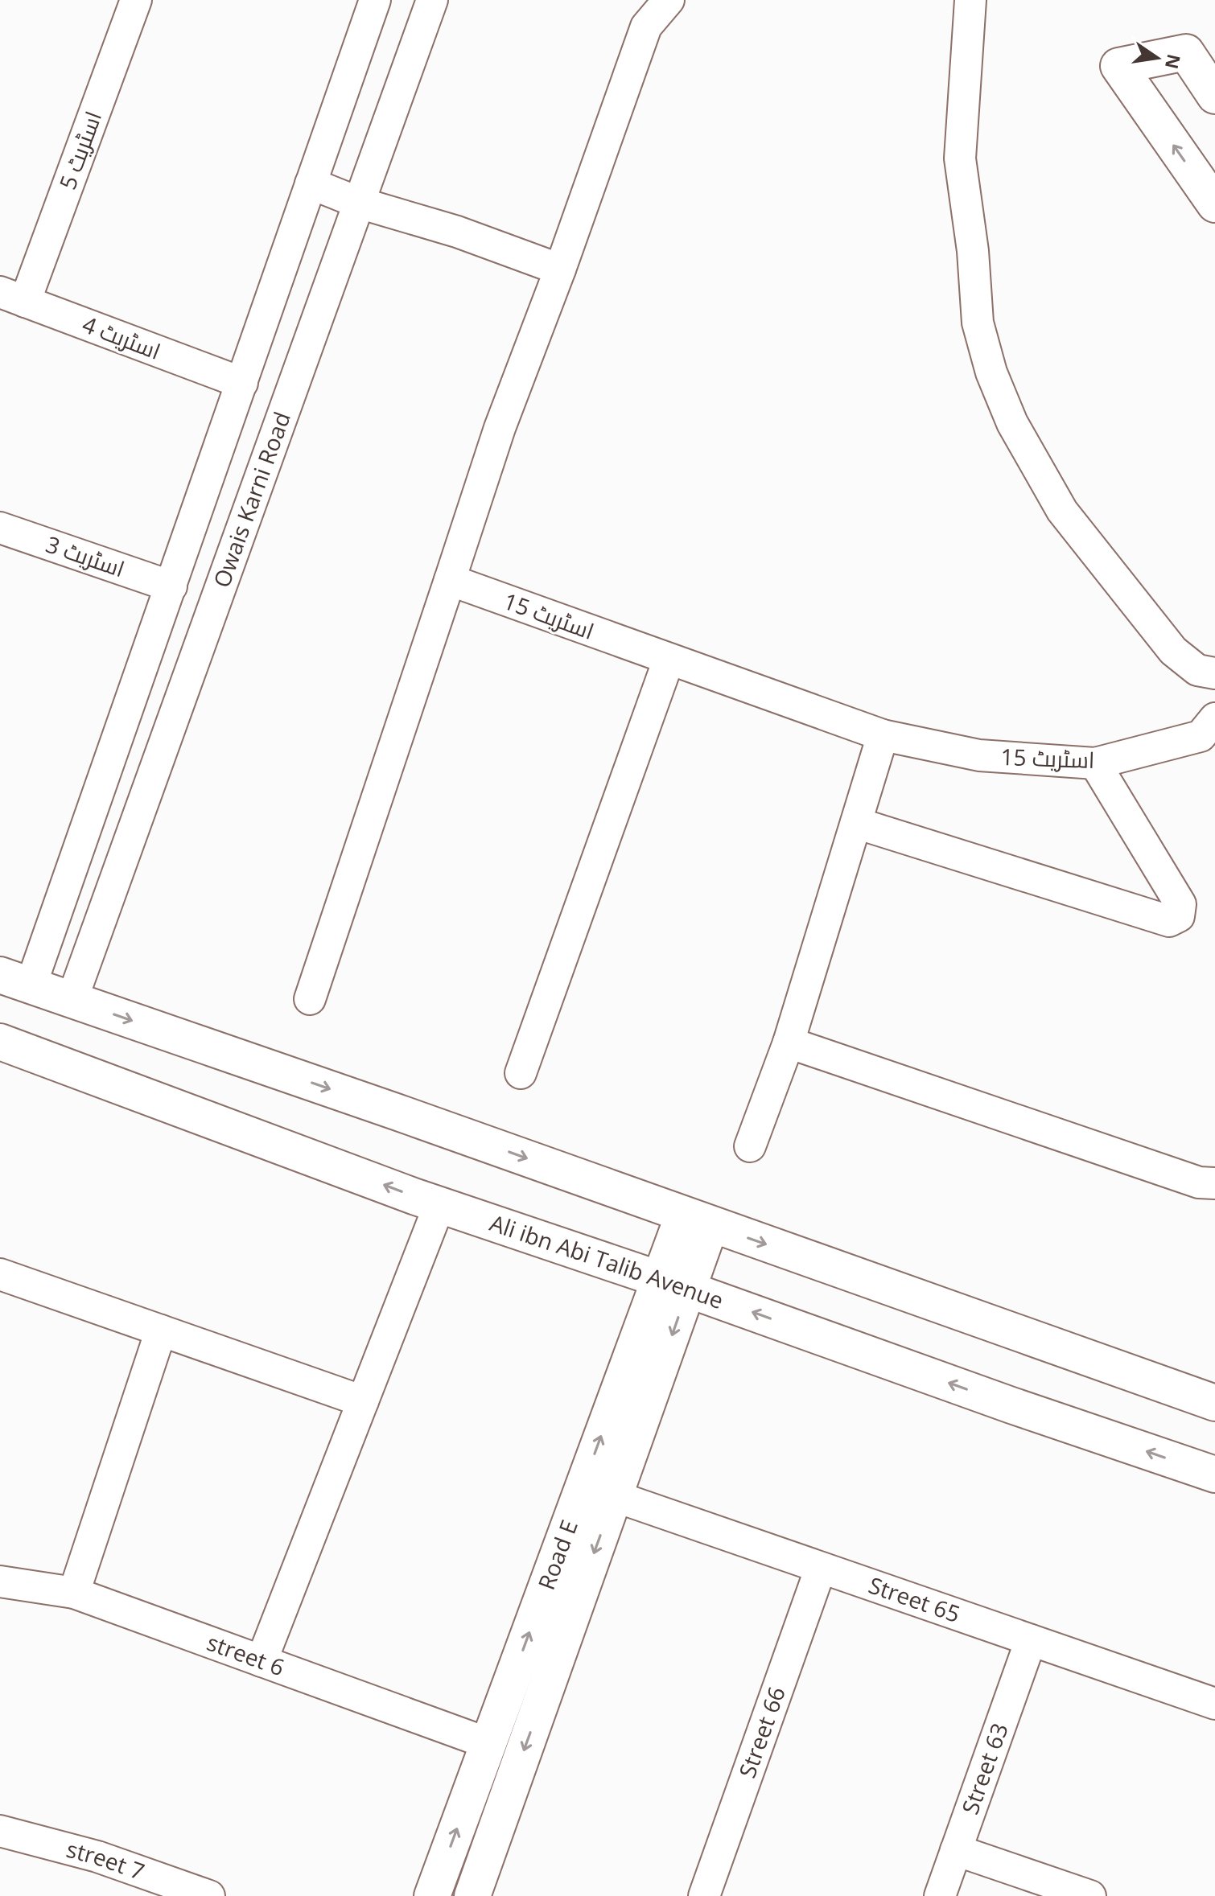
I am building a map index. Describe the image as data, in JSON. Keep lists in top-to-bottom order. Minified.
{"streets":{"main road":["Ali ibn Abi Talib Avenue","Road E"],"street":["اسٹریٹ 5","اسٹریٹ 4","Owais Karni Road","اسٹریٹ 3","اسٹریٹ 15","Street 65","street 6","Street 66","Street 63","street 7"]},"crossings":[["اسٹریٹ 5","اسٹریٹ 4"],["اسٹریٹ 4","Owais Karni Road"],["Owais Karni Road","اسٹریٹ 3"],["Ali ibn Abi Talib Avenue","Road E"],["Road E","Street 65"],["Road E","street 6"],["Street 65","Street 66"],["Street 65","Street 63"]],"north":"right"}
